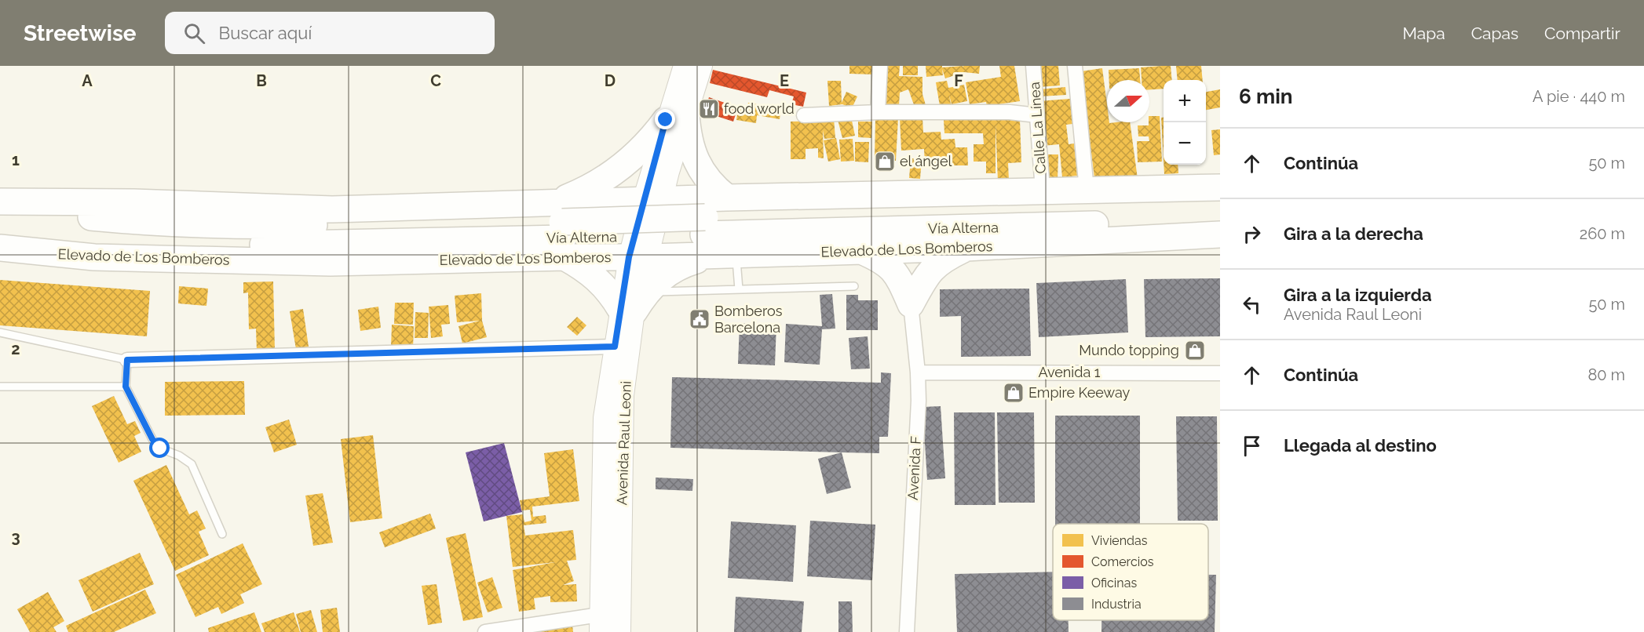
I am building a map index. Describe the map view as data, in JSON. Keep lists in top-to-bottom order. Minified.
{"streets":{"highway":["Vía Alterna","Elevado de Los Bomberos"],"main road":["Avenida Raul Leoni"],"street":["Calle La Línea","Avenida 1","Avenida F"]},"crossings":[["Calle La Línea","Elevado de Los Bomberos"],["Vía Alterna","Elevado de Los Bomberos"],["Elevado de Los Bomberos","Avenida Raul Leoni"],["Avenida 1","Avenida F"]],"places":{"restaurant":["food world"],"shop":["el ángel","Mundo topping","Empire Keeway"],"public building":["Bomberos Barcelona"]},"legend":["Viviendas","Comercios","Oficinas","Industria"],"north":"right","page":{"header":"Streetwise","search":"Buscar aquí","nav":["Mapa","Capas","Compartir"],"heading":["6 min","A pie · 440 m"],"map_buttons":["+","−"],"list":[["Continúa","50 m"],["Gira a la derecha","260 m"],["Gira a la izquierda","Avenida Raul Leoni","50 m"],["Continúa","80 m"],"Llegada al destino"]},"grid":{"columns":["A","B","C","D","E","F"],"rows":["1","2","3"]}}
